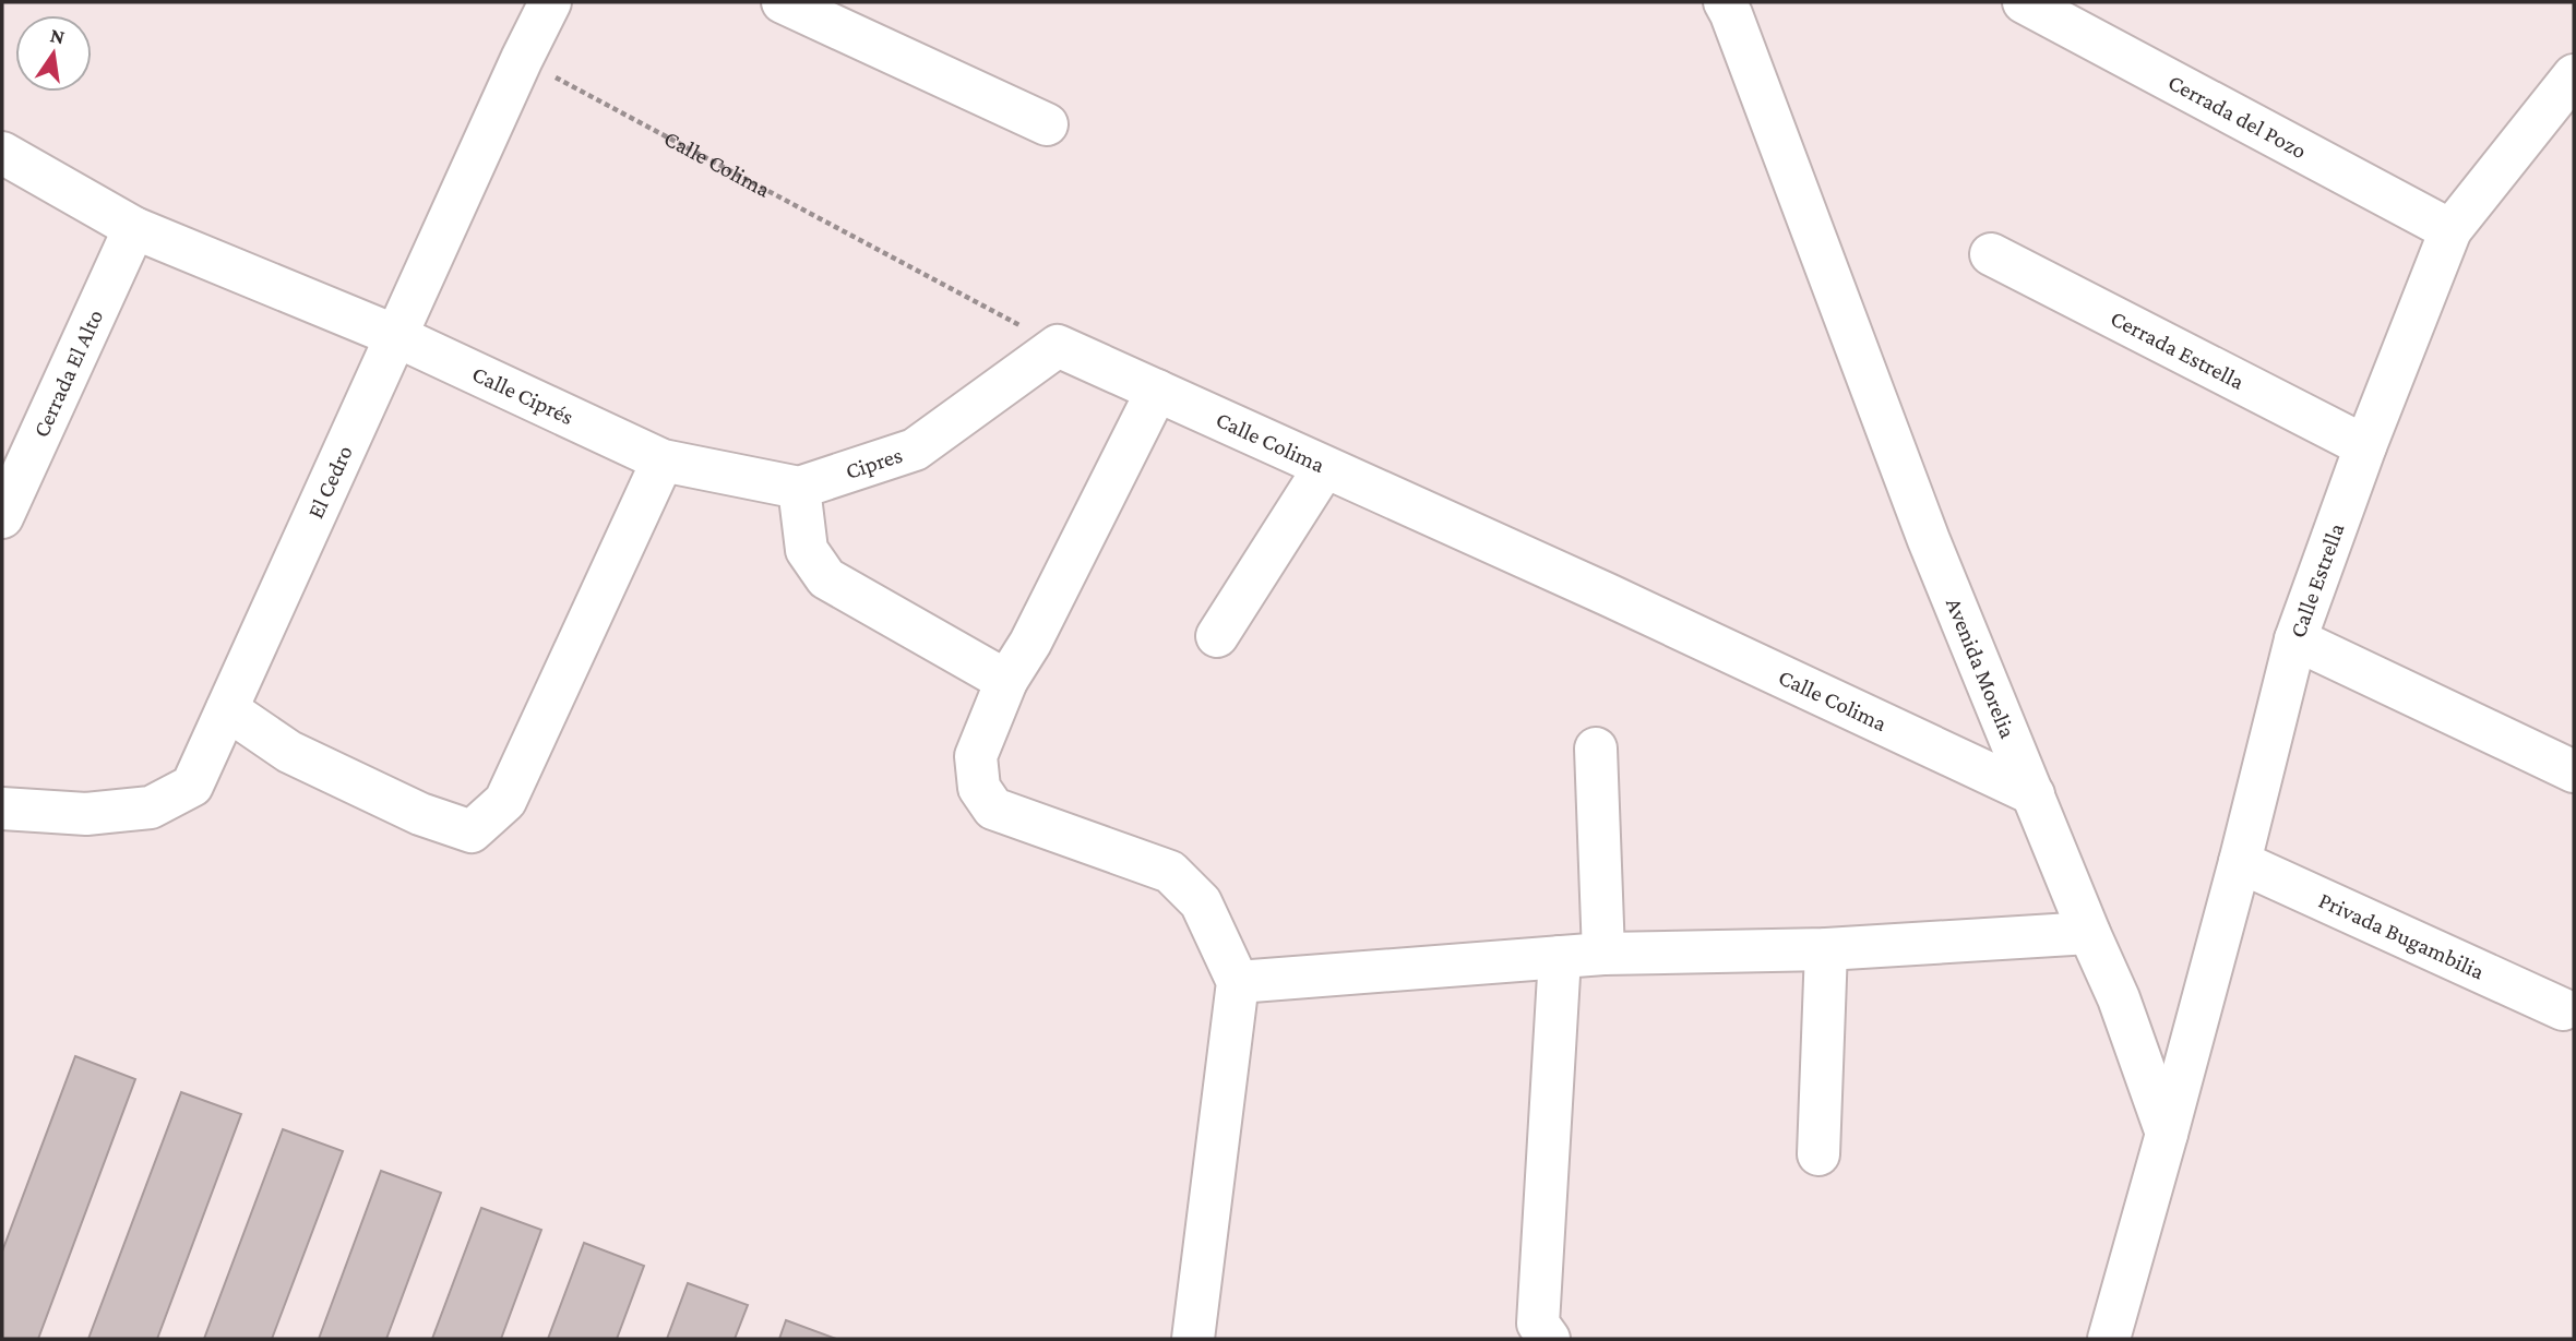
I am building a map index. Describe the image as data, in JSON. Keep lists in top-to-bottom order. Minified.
{"streets":{"street":["Cerrada del Pozo","Calle Colima","Cerrada Estrella","Cerrada El Alto","Calle Ciprés","Cipres","El Cedro","Calle Estrella","Avenida Morelia","Privada Bugambilia"]},"crossings":[["Cerrada del Pozo","Calle Estrella"],["Calle Colima","Cipres"],["Calle Colima","El Cedro"],["Calle Colima","Avenida Morelia"],["Cerrada Estrella","Calle Estrella"],["Cerrada El Alto","Calle Ciprés"],["Calle Ciprés","Cipres"],["Calle Ciprés","El Cedro"],["Calle Estrella","Avenida Morelia"],["Calle Estrella","Privada Bugambilia"]],"north":"top"}
